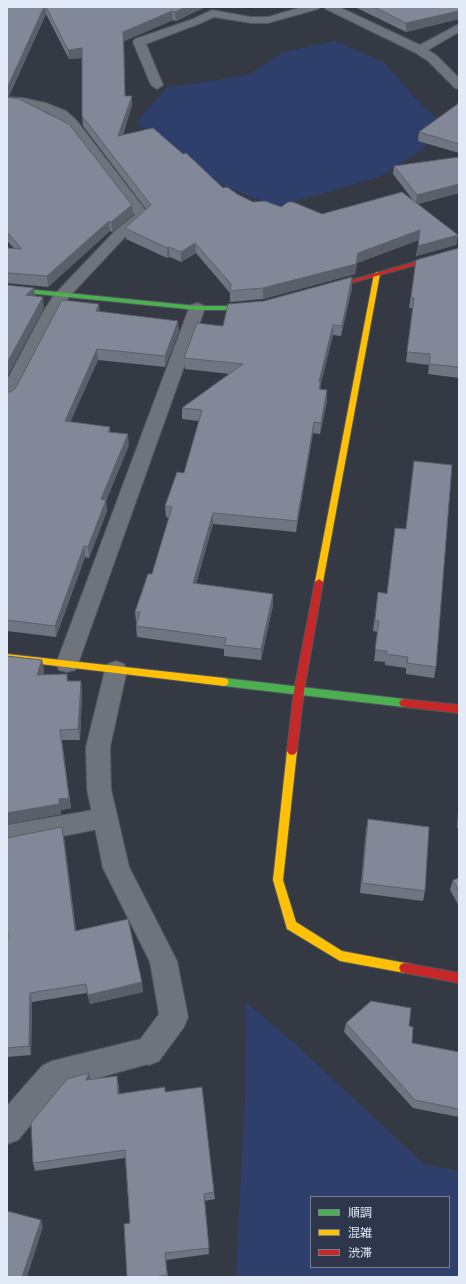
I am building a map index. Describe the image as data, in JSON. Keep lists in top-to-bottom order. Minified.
{"legend":["順調","混雑","渋滞"]}
